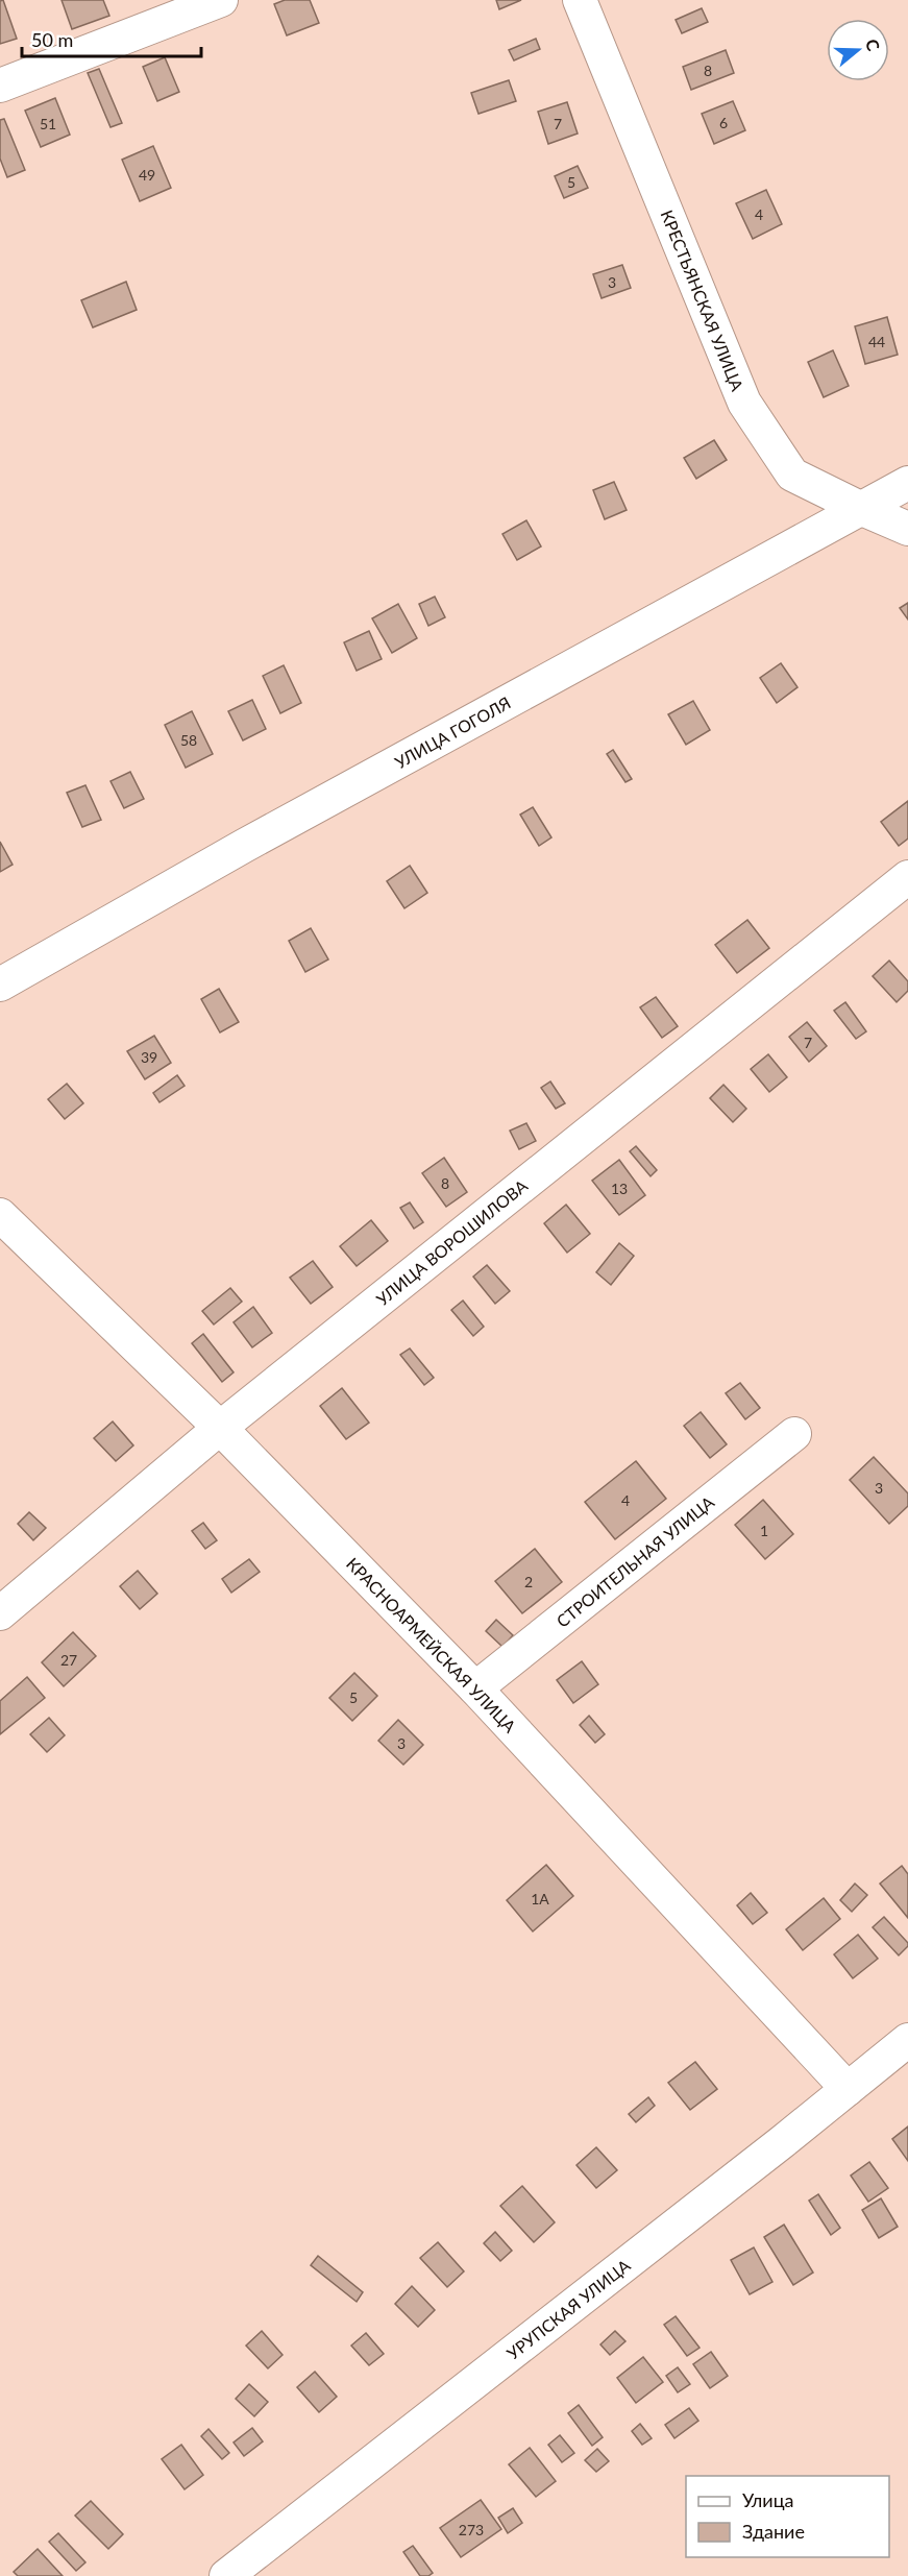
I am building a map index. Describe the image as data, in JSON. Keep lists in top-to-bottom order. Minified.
{"streets":{"street":["КРЕСТЬЯНСКАЯ УЛИЦА","УЛИЦА ГОГОЛЯ","УЛИЦА ВОРОШИЛОВА","СТРОИТЕЛЬНАЯ УЛИЦА","КРАСНОАРМЕЙСКАЯ УЛИЦА","УРУПСКАЯ УЛИЦА"]},"crossings":[["КРЕСТЬЯНСКАЯ УЛИЦА","УЛИЦА ГОГОЛЯ"],["УЛИЦА ВОРОШИЛОВА","КРАСНОАРМЕЙСКАЯ УЛИЦА"],["СТРОИТЕЛЬНАЯ УЛИЦА","КРАСНОАРМЕЙСКАЯ УЛИЦА"],["КРАСНОАРМЕЙСКАЯ УЛИЦА","УРУПСКАЯ УЛИЦА"]],"house_numbers":["8","6","51","7","49","5","4","3","44","58","7","39","8","13","3","4","1","2","27","5","3","1А","273"],"legend":["Улица","Здание"],"scale_bar":"50 m","north":"right"}
